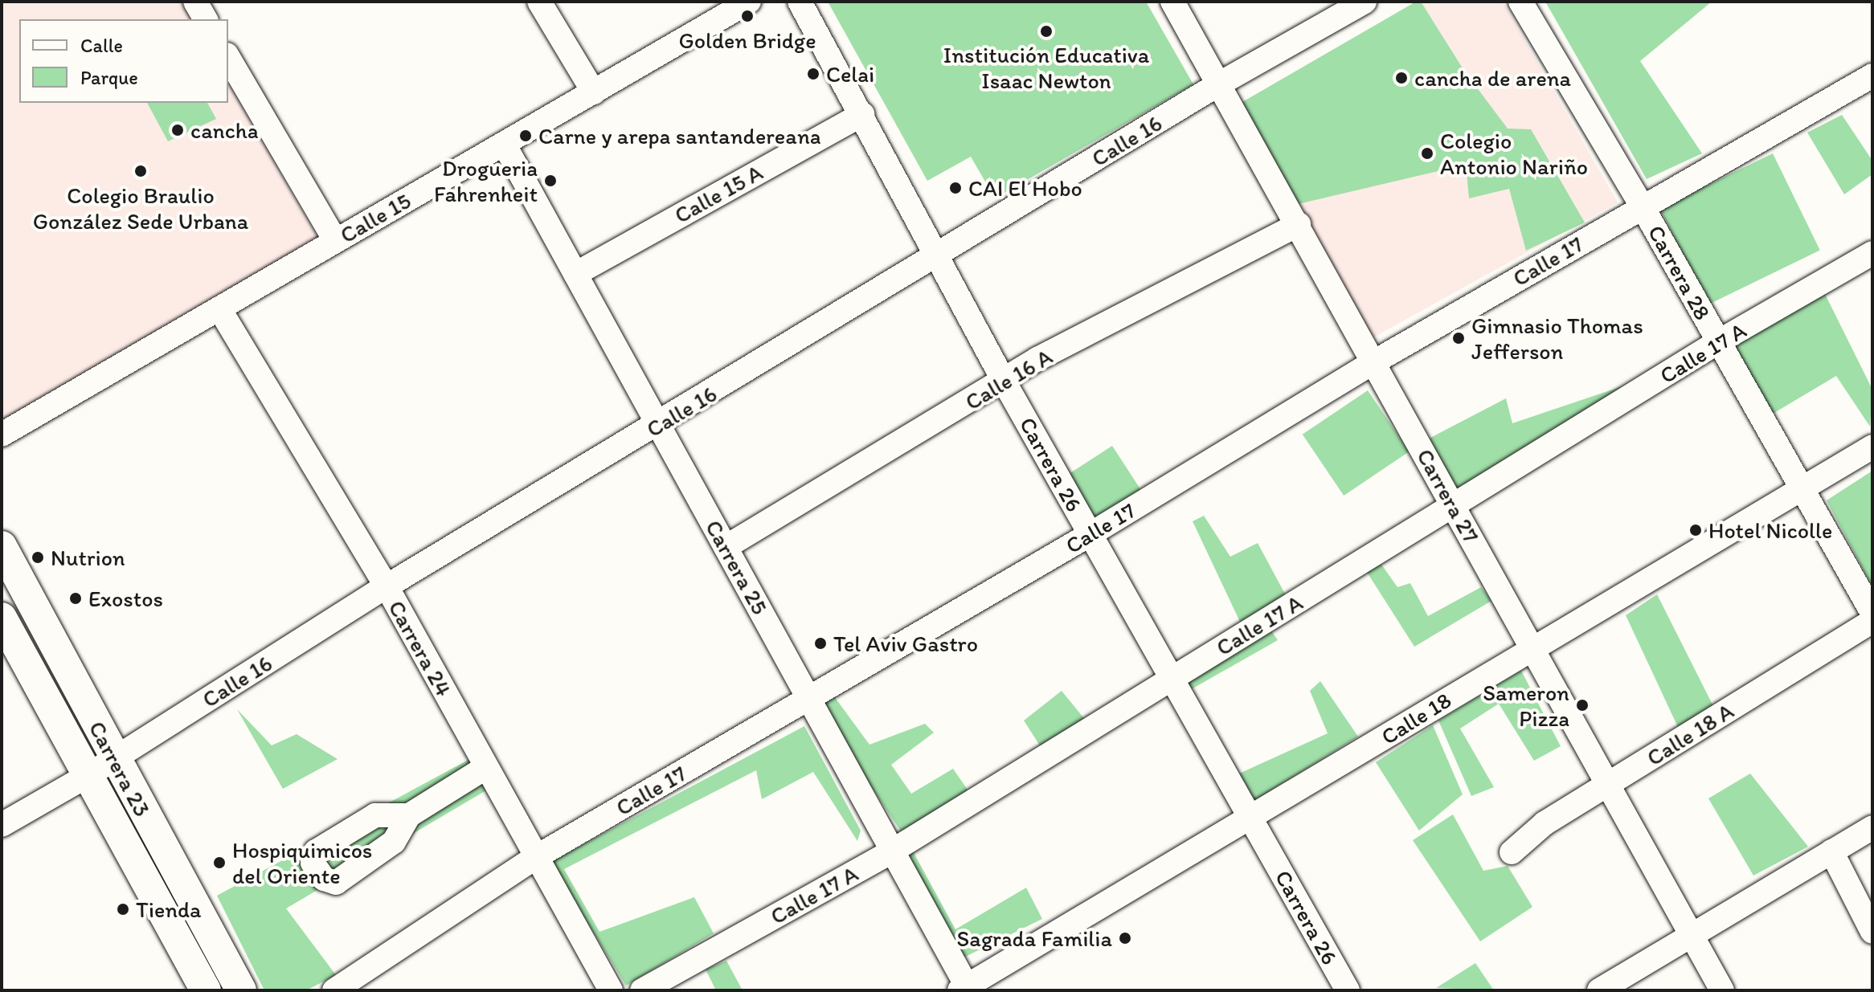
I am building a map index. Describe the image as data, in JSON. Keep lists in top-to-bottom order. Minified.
{"streets":{"street":["Calle 16","Calle 15 A","Calle 15","Calle 17","Carrera 28","Calle 17 A","Calle 16 A","Carrera 26","Carrera 27","Carrera 25","Carrera 24","Calle 18","Calle 18 A","Carrera 23"]},"crossings":[["Calle 16","Carrera 26"],["Calle 16","Carrera 27"],["Calle 16","Carrera 25"],["Calle 16","Carrera 24"],["Calle 16","Carrera 23"],["Calle 15 A","Carrera 26"],["Calle 15 A","Carrera 25"],["Calle 15","Carrera 25"],["Calle 15","Carrera 24"],["Calle 17","Carrera 28"],["Calle 17","Carrera 26"],["Calle 17","Carrera 27"],["Calle 17","Carrera 25"],["Calle 17","Carrera 24"],["Carrera 28","Calle 17 A"],["Carrera 28","Calle 18"],["Calle 17 A","Carrera 26"],["Calle 17 A","Carrera 27"],["Calle 17 A","Carrera 25"],["Calle 16 A","Carrera 26"],["Calle 16 A","Carrera 27"],["Calle 16 A","Carrera 25"],["Carrera 26","Calle 18"],["Carrera 27","Calle 18"],["Carrera 27","Calle 18 A"],["Carrera 25","Calle 18"]],"places":["Golden Bridge","Institución Educativa Isaac Newton","Celai","cancha de arena","cancha","Carne y arepa santandereana","Colegio Antonio Nariño","Colegio Braulio González Sede Urbana","Drogueria Fahrenheit","CAI El Hobo","Gimnasio Thomas Jefferson","Hotel Nicolle","Nutrion","Exostos","Tel Aviv Gastro","Sameron Pizza","Hospiquimicos del Oriente","Tienda","Sagrada Familia"],"legend":["Calle","Parque"]}
